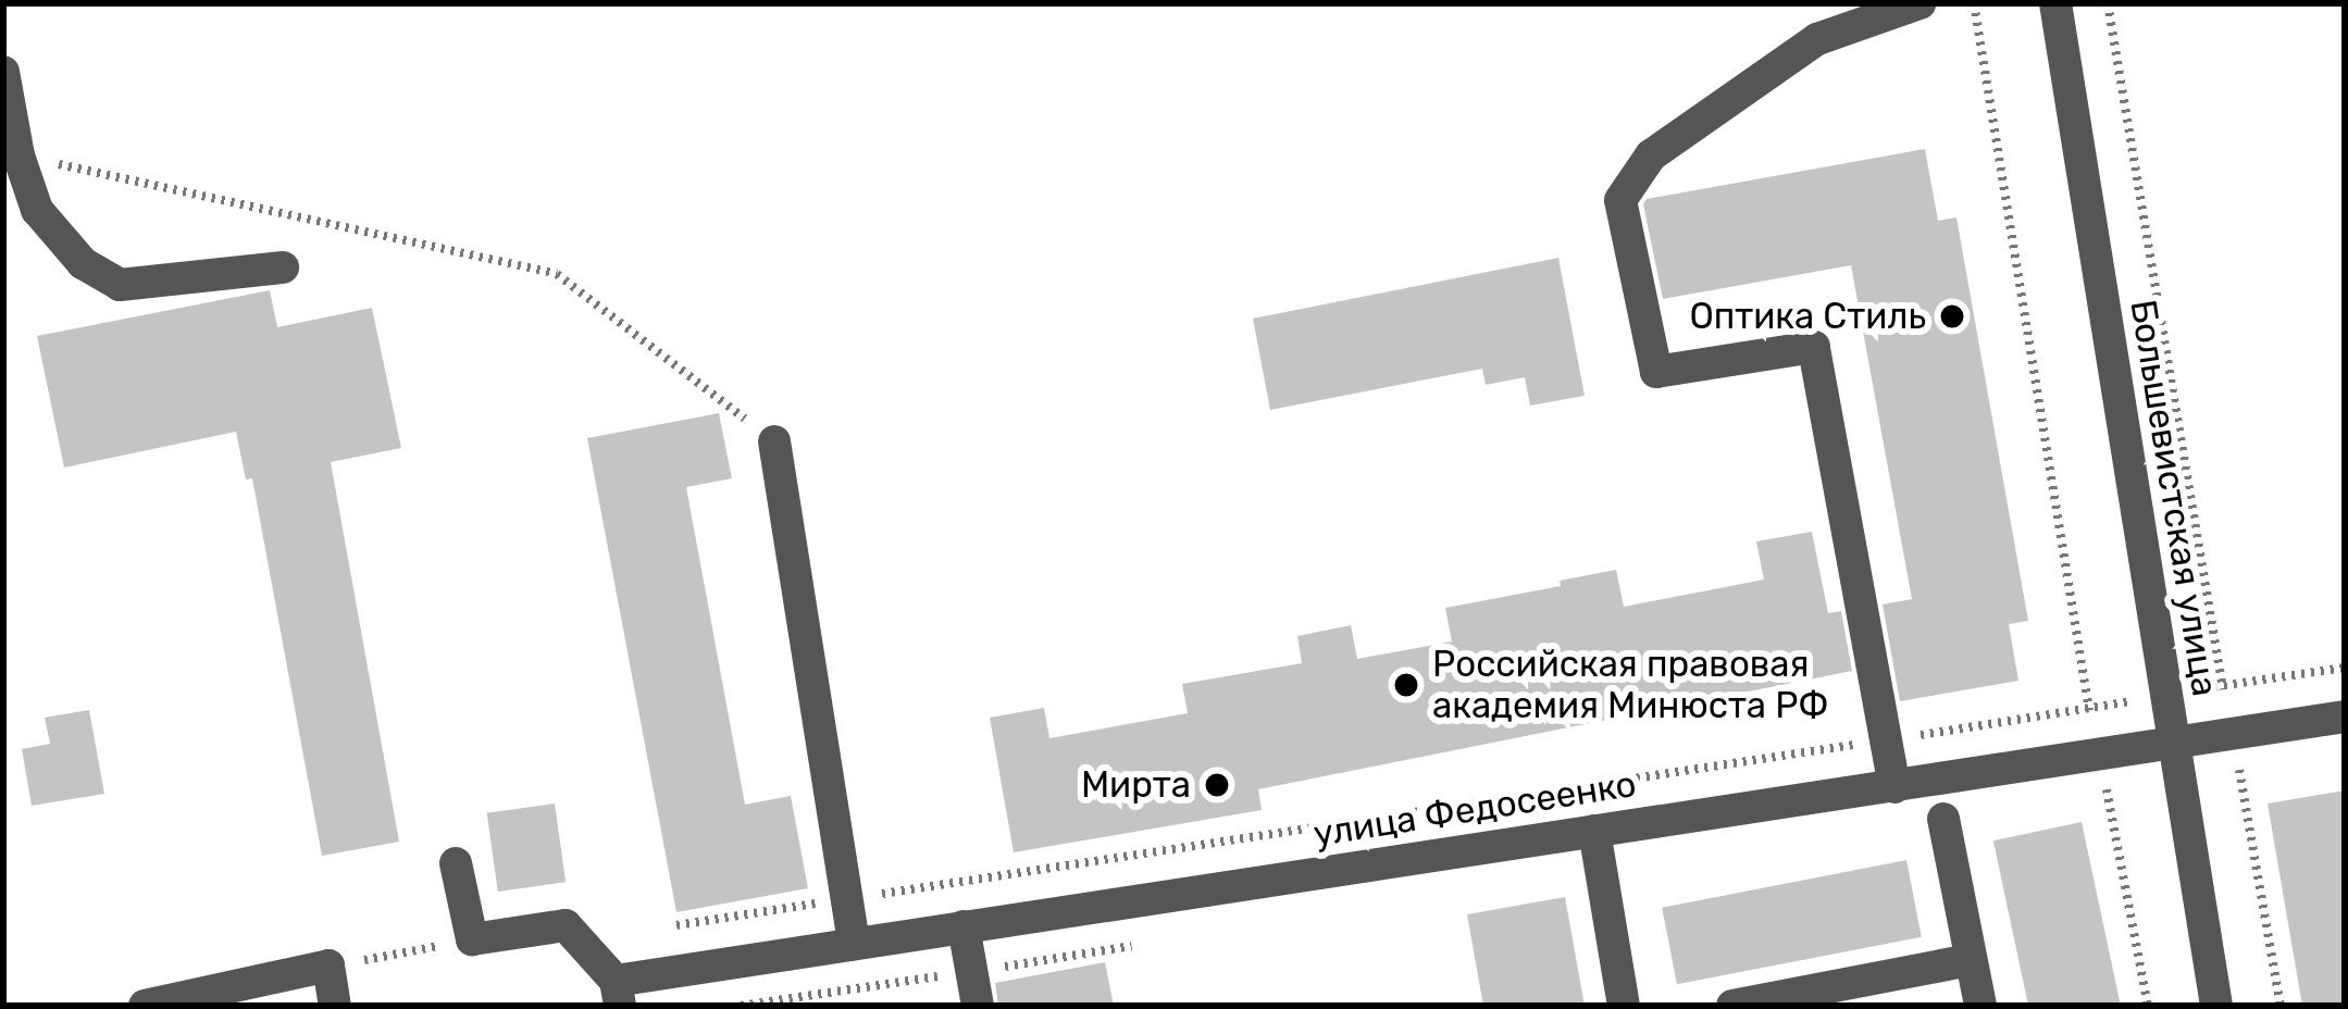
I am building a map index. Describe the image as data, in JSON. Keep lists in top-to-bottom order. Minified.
{"streets":{"street":["Большевистская улица","улица Федосеенко"]},"crossings":[["Большевистская улица","улица Федосеенко"]],"places":["Оптика Стиль","Российская правовая академия Минюста РФ","Мирта"]}
